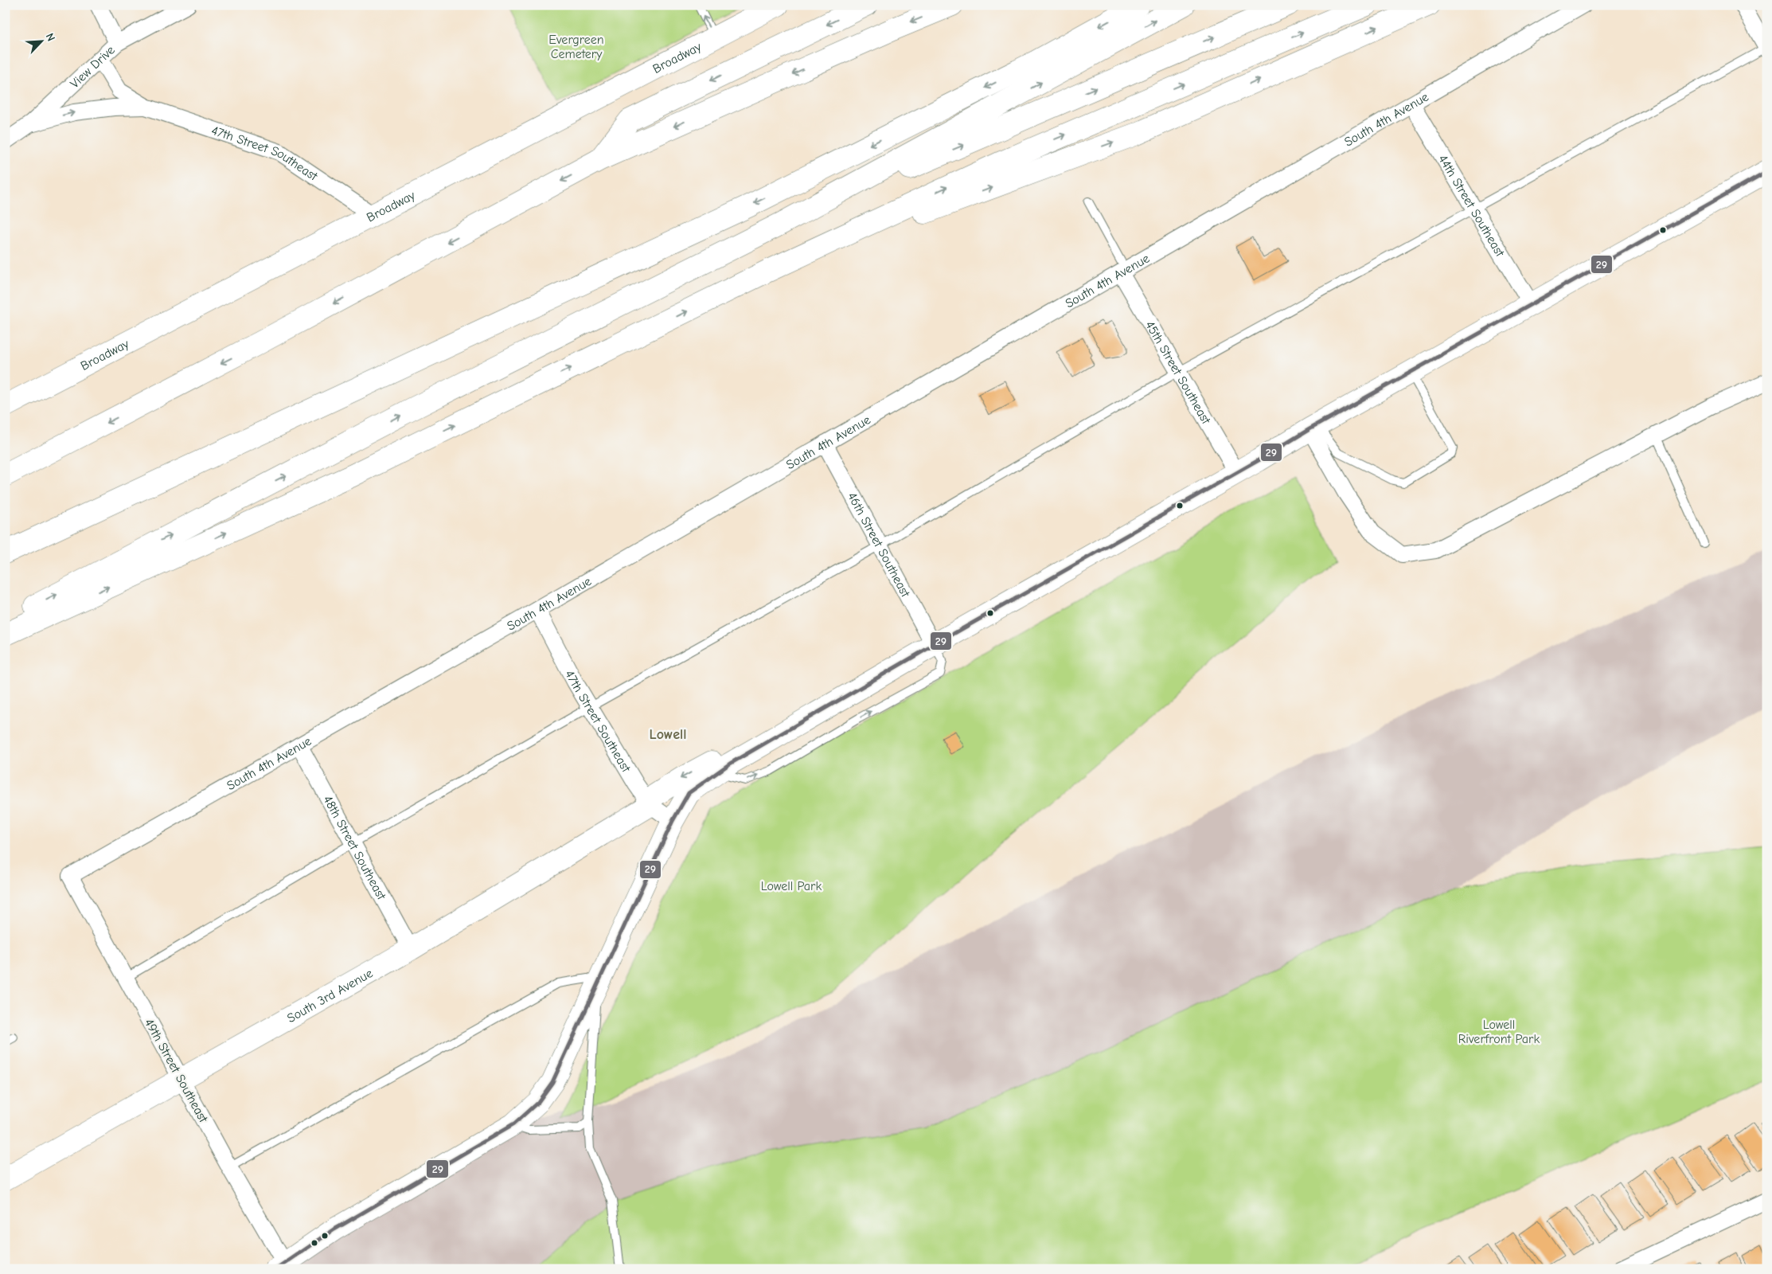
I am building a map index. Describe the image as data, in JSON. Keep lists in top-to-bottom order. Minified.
{"streets":{"main road":["Broadway","South 3rd Avenue"],"street":["View Drive","South 4th Avenue","47th Street Southeast","44th Street Southeast","45th Street Southeast","46th Street Southeast","48th Street Southeast","49th Street Southeast"]},"crossings":[["Broadway","47th Street Southeast"],["View Drive","47th Street Southeast"],["South 4th Avenue","47th Street Southeast"],["South 4th Avenue","44th Street Southeast"],["South 4th Avenue","45th Street Southeast"],["South 4th Avenue","46th Street Southeast"],["South 4th Avenue","48th Street Southeast"],["South 4th Avenue","49th Street Southeast"],["47th Street Southeast","South 3rd Avenue"],["48th Street Southeast","South 3rd Avenue"],["South 3rd Avenue","49th Street Southeast"]],"districts":["Lowell"],"parks":["Evergreen Cemetery","Lowell Park","Lowell Riverfront Park"],"lines":["transit line 29"],"north":"top right"}
